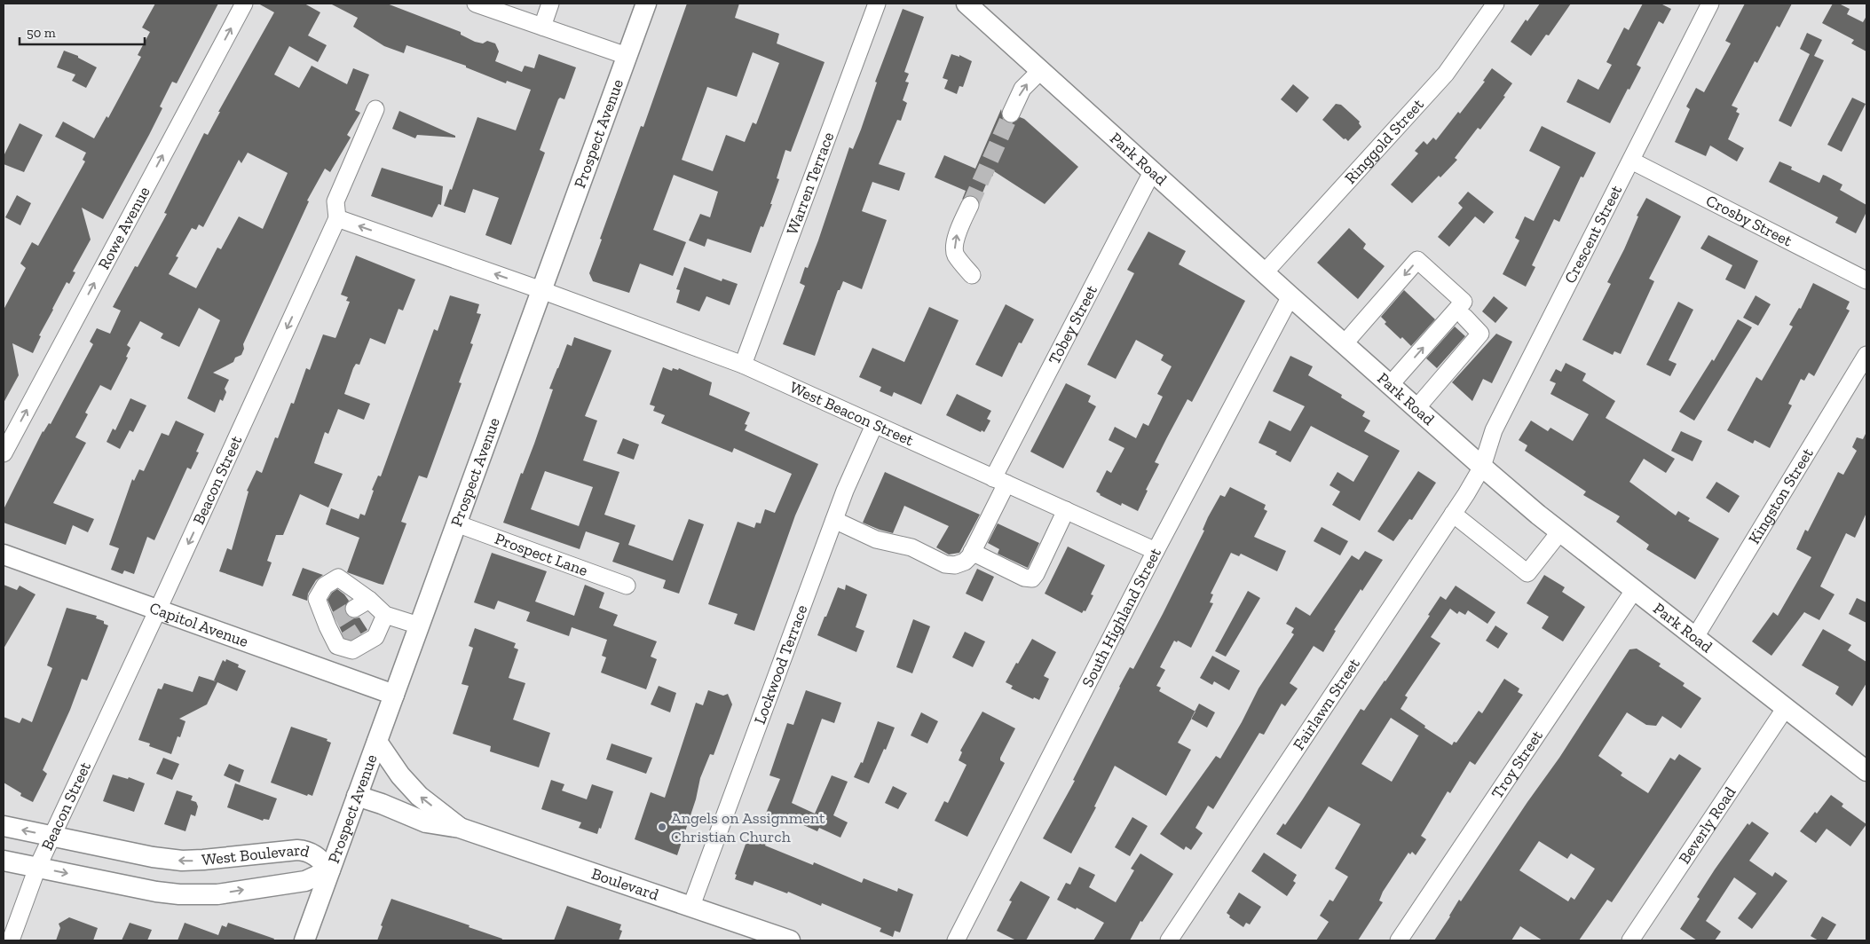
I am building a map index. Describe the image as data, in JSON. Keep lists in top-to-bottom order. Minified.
{"streets":{"main road":["Prospect Avenue","Park Road","Capitol Avenue","West Boulevard","Boulevard"],"street":["Ringgold Street","Warren Terrace","Crosby Street","Rowe Avenue","Crescent Street","Tobey Street","West Beacon Street","Beacon Street","Kingston Street","Prospect Lane","South Highland Street","Lockwood Terrace","Fairlawn Street","Troy Street","Beverly Road"]},"crossings":[["Prospect Avenue","West Beacon Street"],["Prospect Avenue","Prospect Lane"],["Prospect Avenue","Capitol Avenue"],["Prospect Avenue","West Boulevard"],["Prospect Avenue","Boulevard"],["Ringgold Street","Park Road"],["Park Road","Crescent Street"],["Park Road","Tobey Street"],["Park Road","Kingston Street"],["Park Road","South Highland Street"],["Park Road","Fairlawn Street"],["Park Road","Troy Street"],["Park Road","Beverly Road"],["Warren Terrace","West Beacon Street"],["Crosby Street","Crescent Street"],["Crescent Street","Fairlawn Street"],["Tobey Street","West Beacon Street"],["West Beacon Street","South Highland Street"],["West Beacon Street","Lockwood Terrace"],["Beacon Street","Capitol Avenue"],["Beacon Street","West Boulevard"],["Lockwood Terrace","Boulevard"]],"one_way":["Rowe Avenue","Beacon Street"],"places":["Angels on Assignment Christian Church"],"scale_bar":"50 m"}
